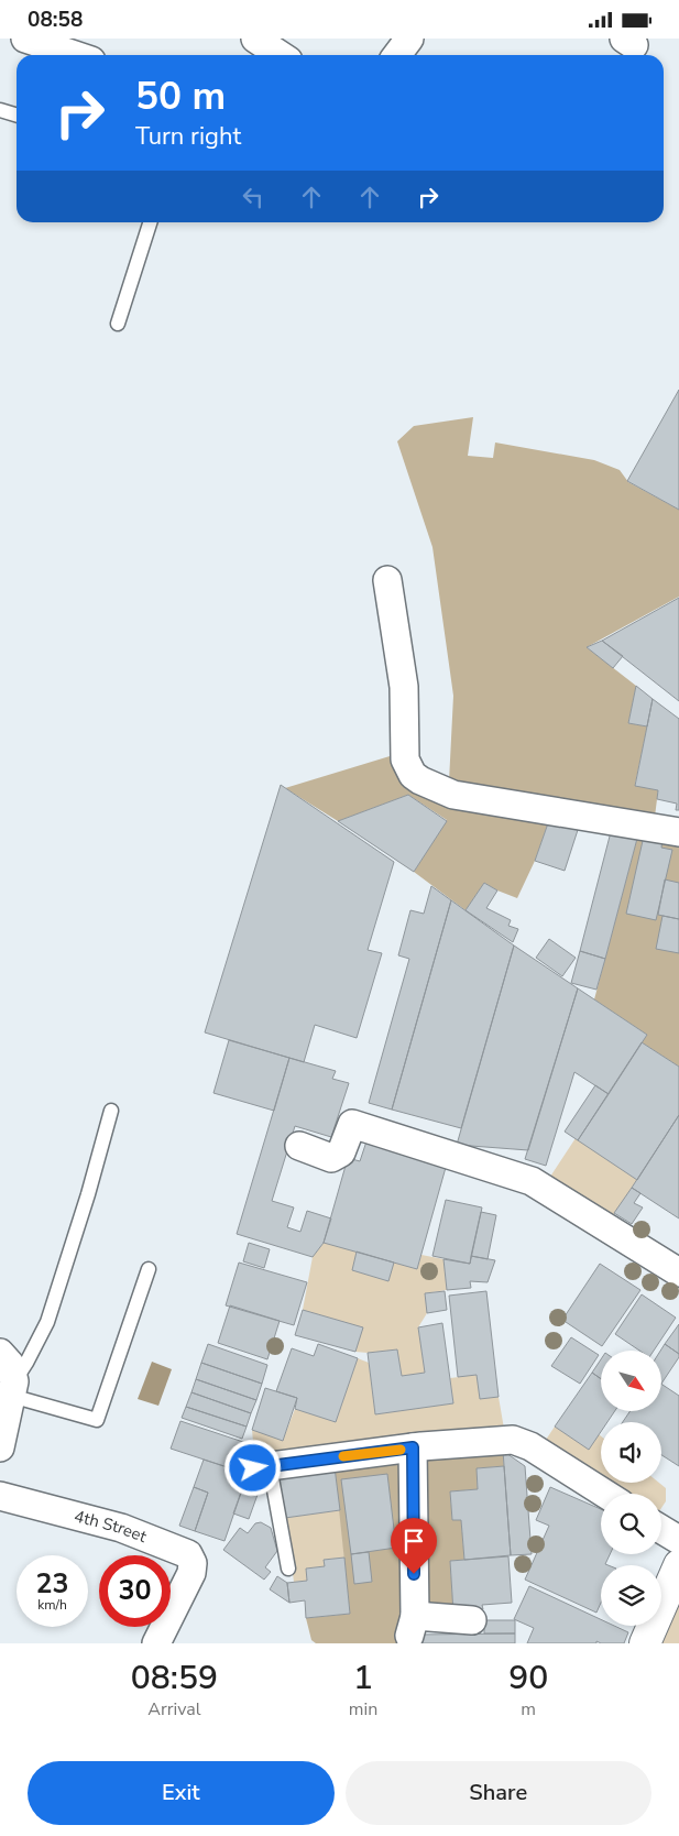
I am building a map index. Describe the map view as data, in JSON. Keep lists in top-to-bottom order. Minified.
{"streets":{"street":["4th Street"]},"north":"bottom right","page":{"status":"08:58","turn":["50 m","Turn right"],"speed":"23 km/h","limit":"30","eta":["08:59","Arrival","1","min","90","m"],"buttons":["Exit","Share"]}}
